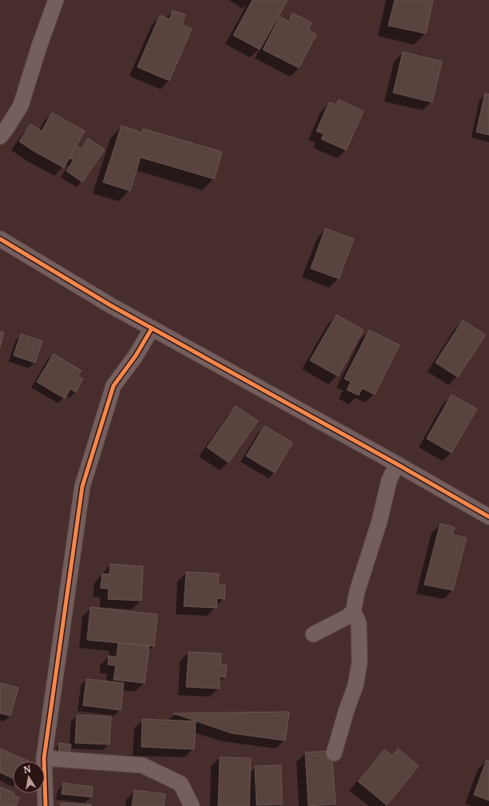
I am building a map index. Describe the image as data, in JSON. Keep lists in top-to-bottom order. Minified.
{"north":"top"}
